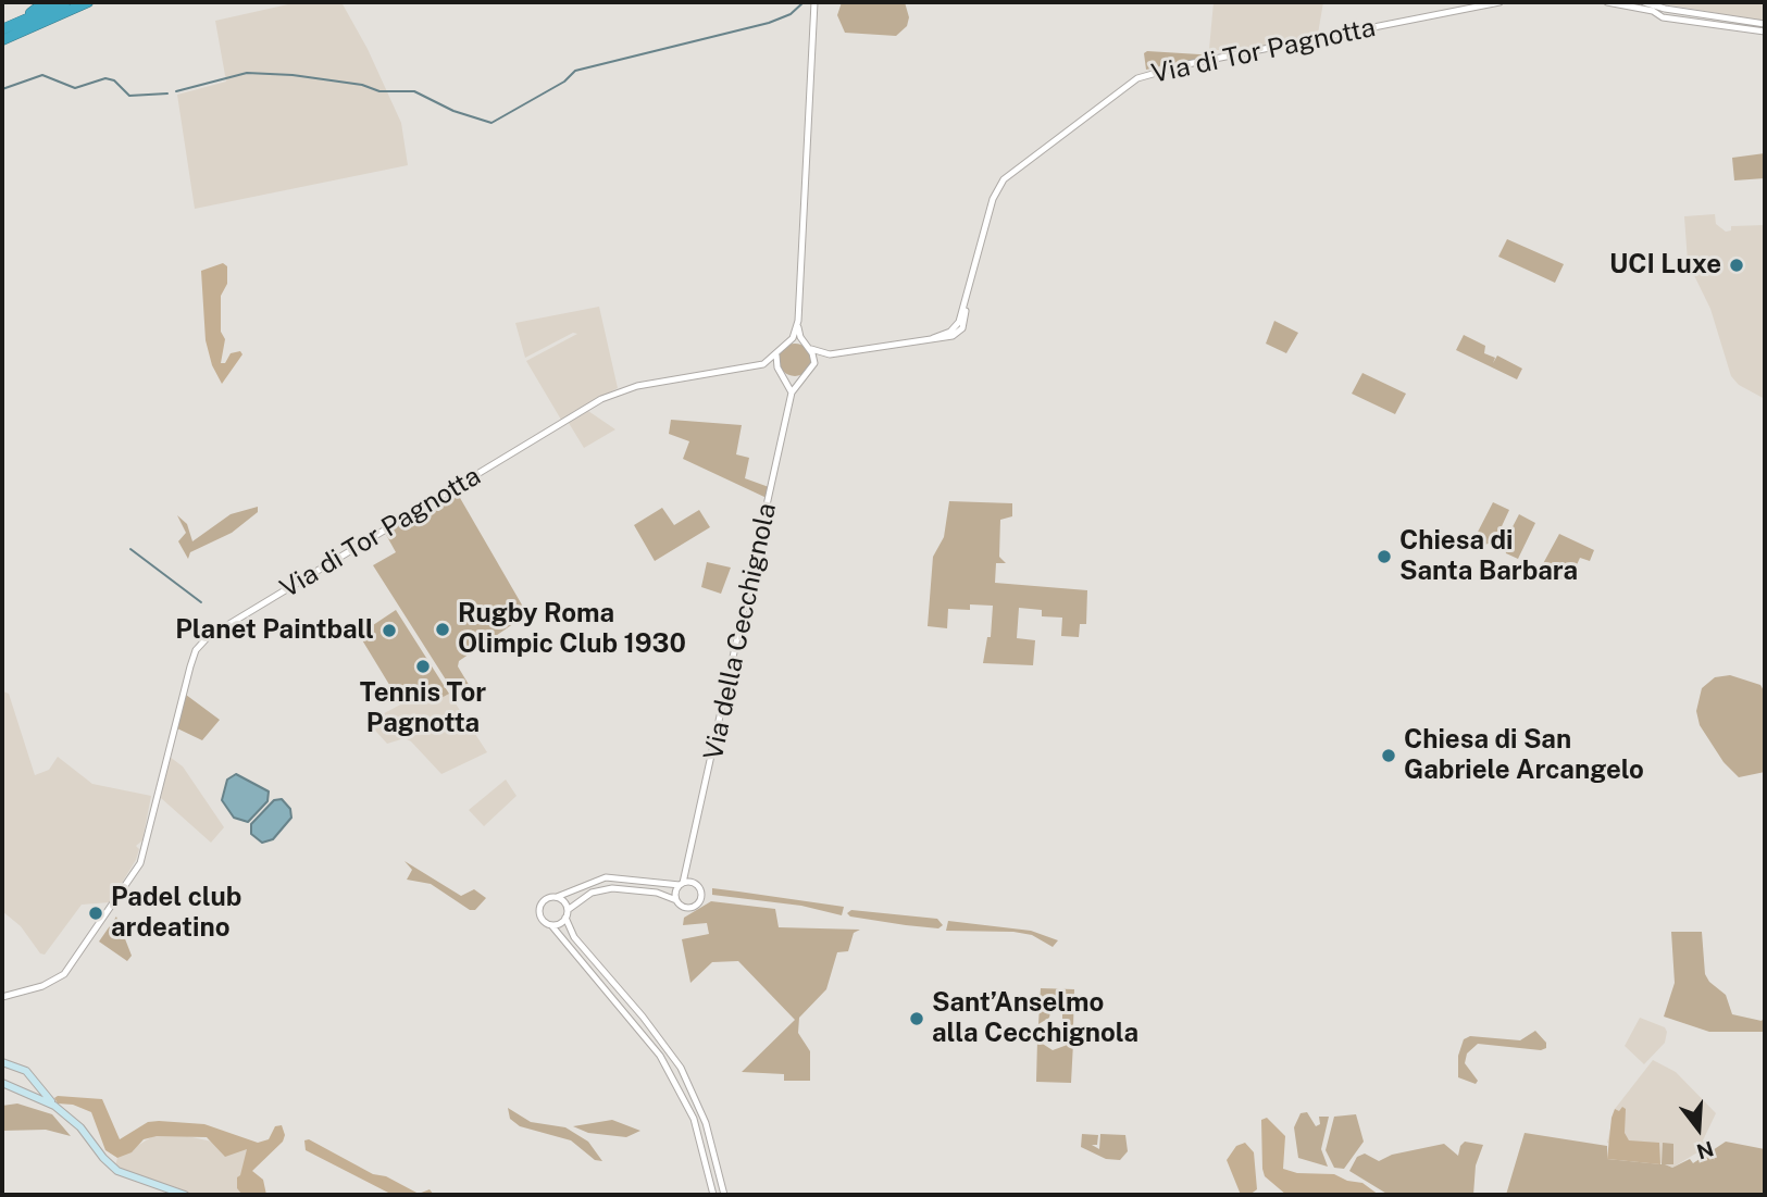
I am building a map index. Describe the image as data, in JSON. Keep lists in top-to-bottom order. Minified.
{"streets":{"street":["Via di Tor Pagnotta","Via della Cecchignola"]},"crossings":[["Via di Tor Pagnotta","Via della Cecchignola"]],"places":["UCI Luxe","Chiesa di Santa Barbara","Rugby Roma Olimpic Club 1930","Planet Paintball","Tennis Tor Pagnotta","Chiesa di San Gabriele Arcangelo","Padel club ardeatino","Sant’Anselmo alla Cecchignola"],"north":"bottom"}
